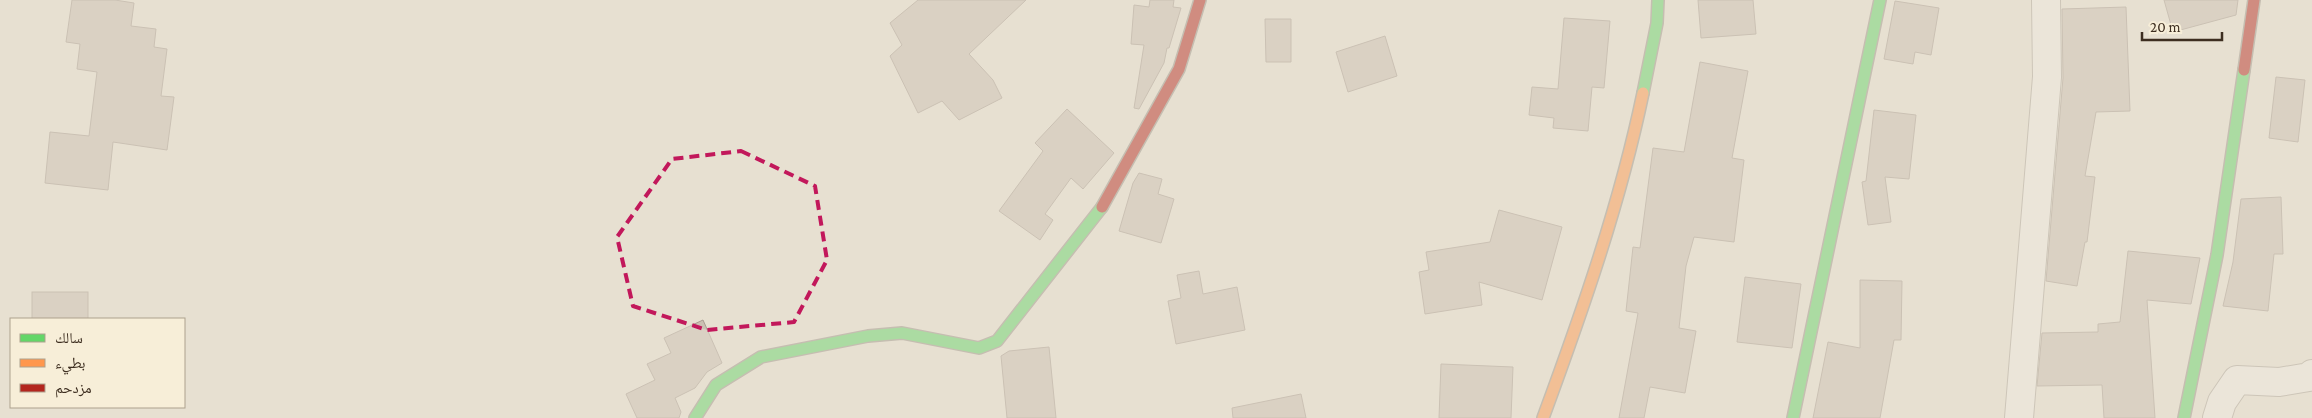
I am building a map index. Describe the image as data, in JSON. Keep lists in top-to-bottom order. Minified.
{"legend":["سالك","بطيء","مزدحم"],"scale_bar":"20 m"}
